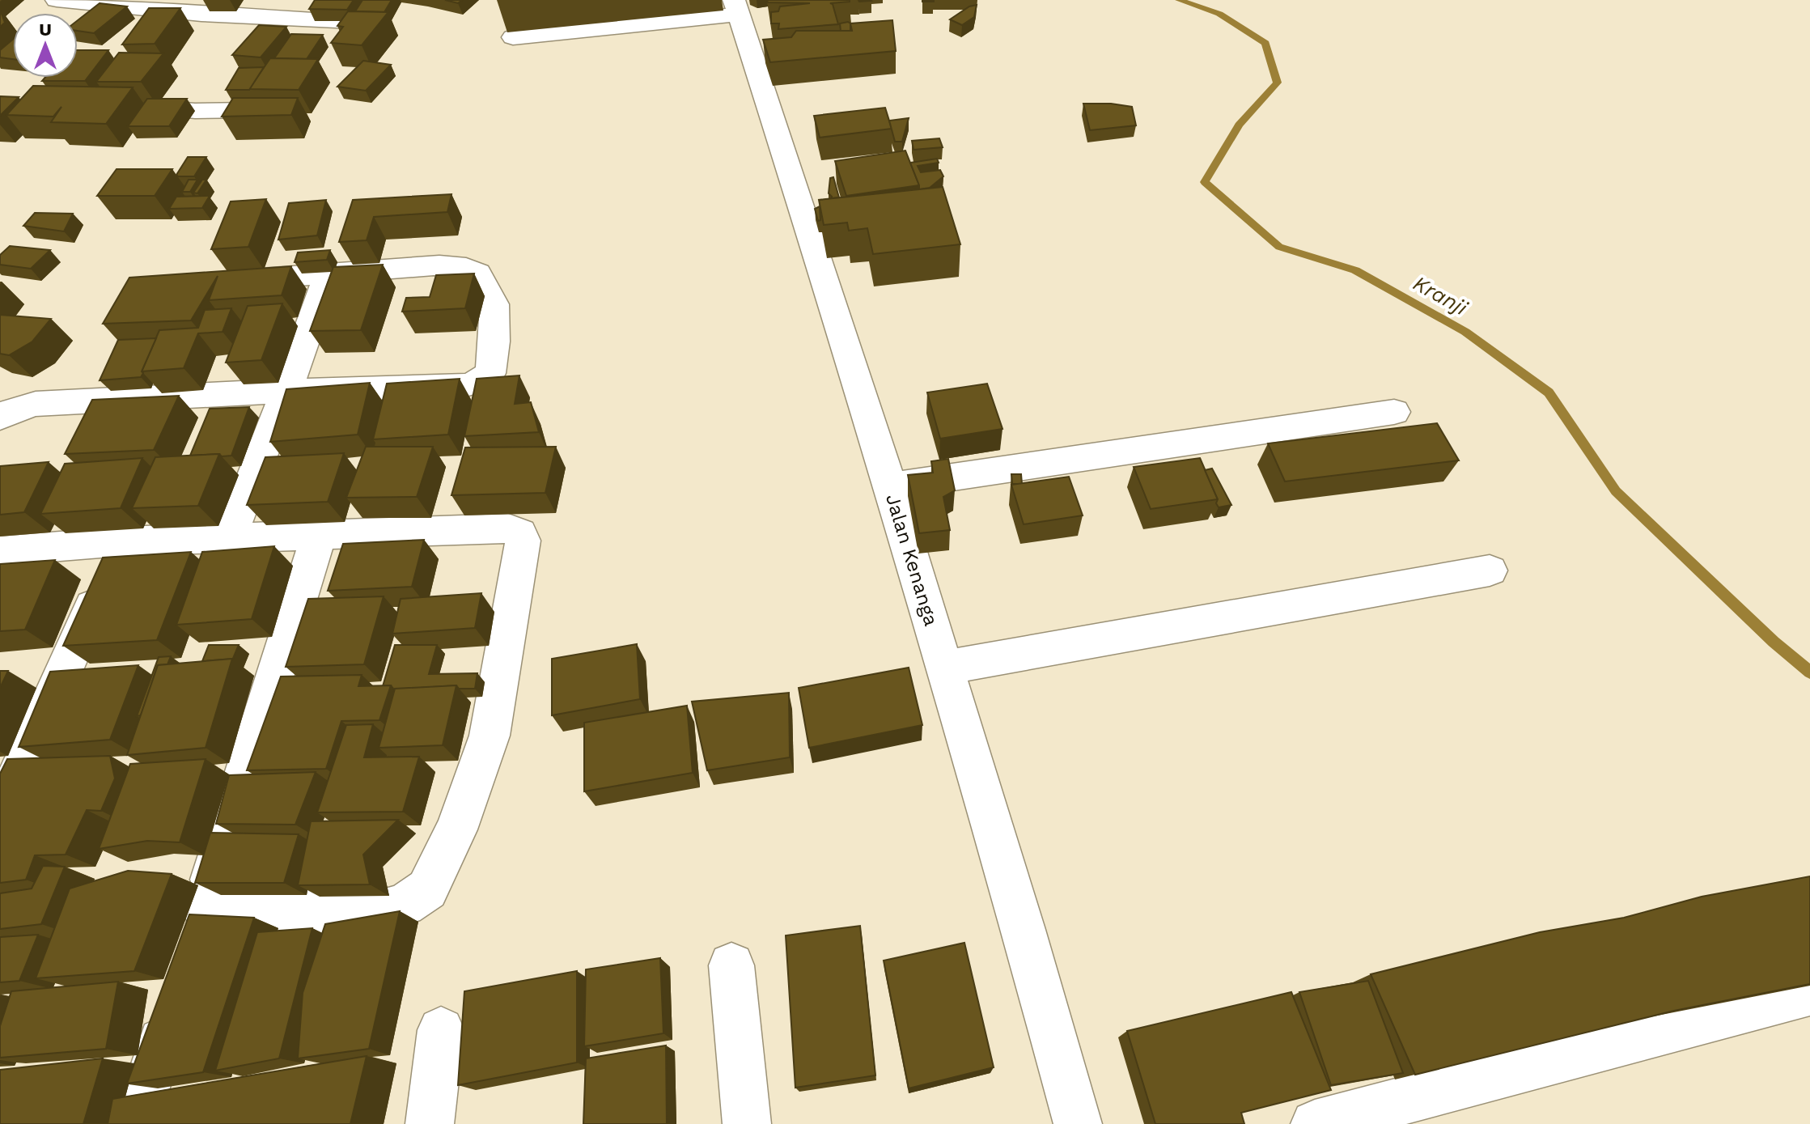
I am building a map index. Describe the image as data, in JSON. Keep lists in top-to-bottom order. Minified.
{"streets":{"street":["Jalan Kenanga"]},"water":["Kranji"],"north":"top"}
